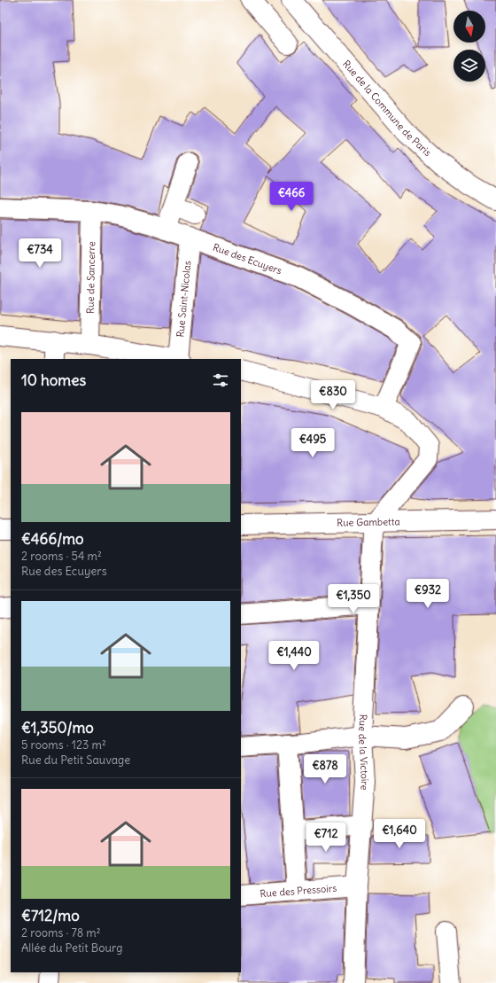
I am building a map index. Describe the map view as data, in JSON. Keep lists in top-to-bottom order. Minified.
{"streets":{"street":["Rue de la Commune de Paris","Rue des Ecuyers","Rue de Sancerre","Rue Saint-Nicolas","Rue Gambetta","Rue de la Victoire","Rue des Pressoirs"]},"crossings":[["Rue des Ecuyers","Rue de Sancerre"],["Rue des Ecuyers","Rue Saint-Nicolas"],["Rue Gambetta","Rue de la Victoire"],["Rue de la Victoire","Rue des Pressoirs"]],"north":"bottom","page":{"price":["€466","€734","€830","€495","€932","€1,350","€1,440","€878","€1,640","€712"],"heading":"10 homes","list":[{"name":"€466/mo","note":"2 rooms · 54 m² · Rue des Ecuyers"},{"name":"€1,350/mo","note":"5 rooms · 123 m² · Rue du Petit Sauvage"},{"name":"€712/mo","note":"2 rooms · 78 m² · Allée du Petit Bourg"}]}}
